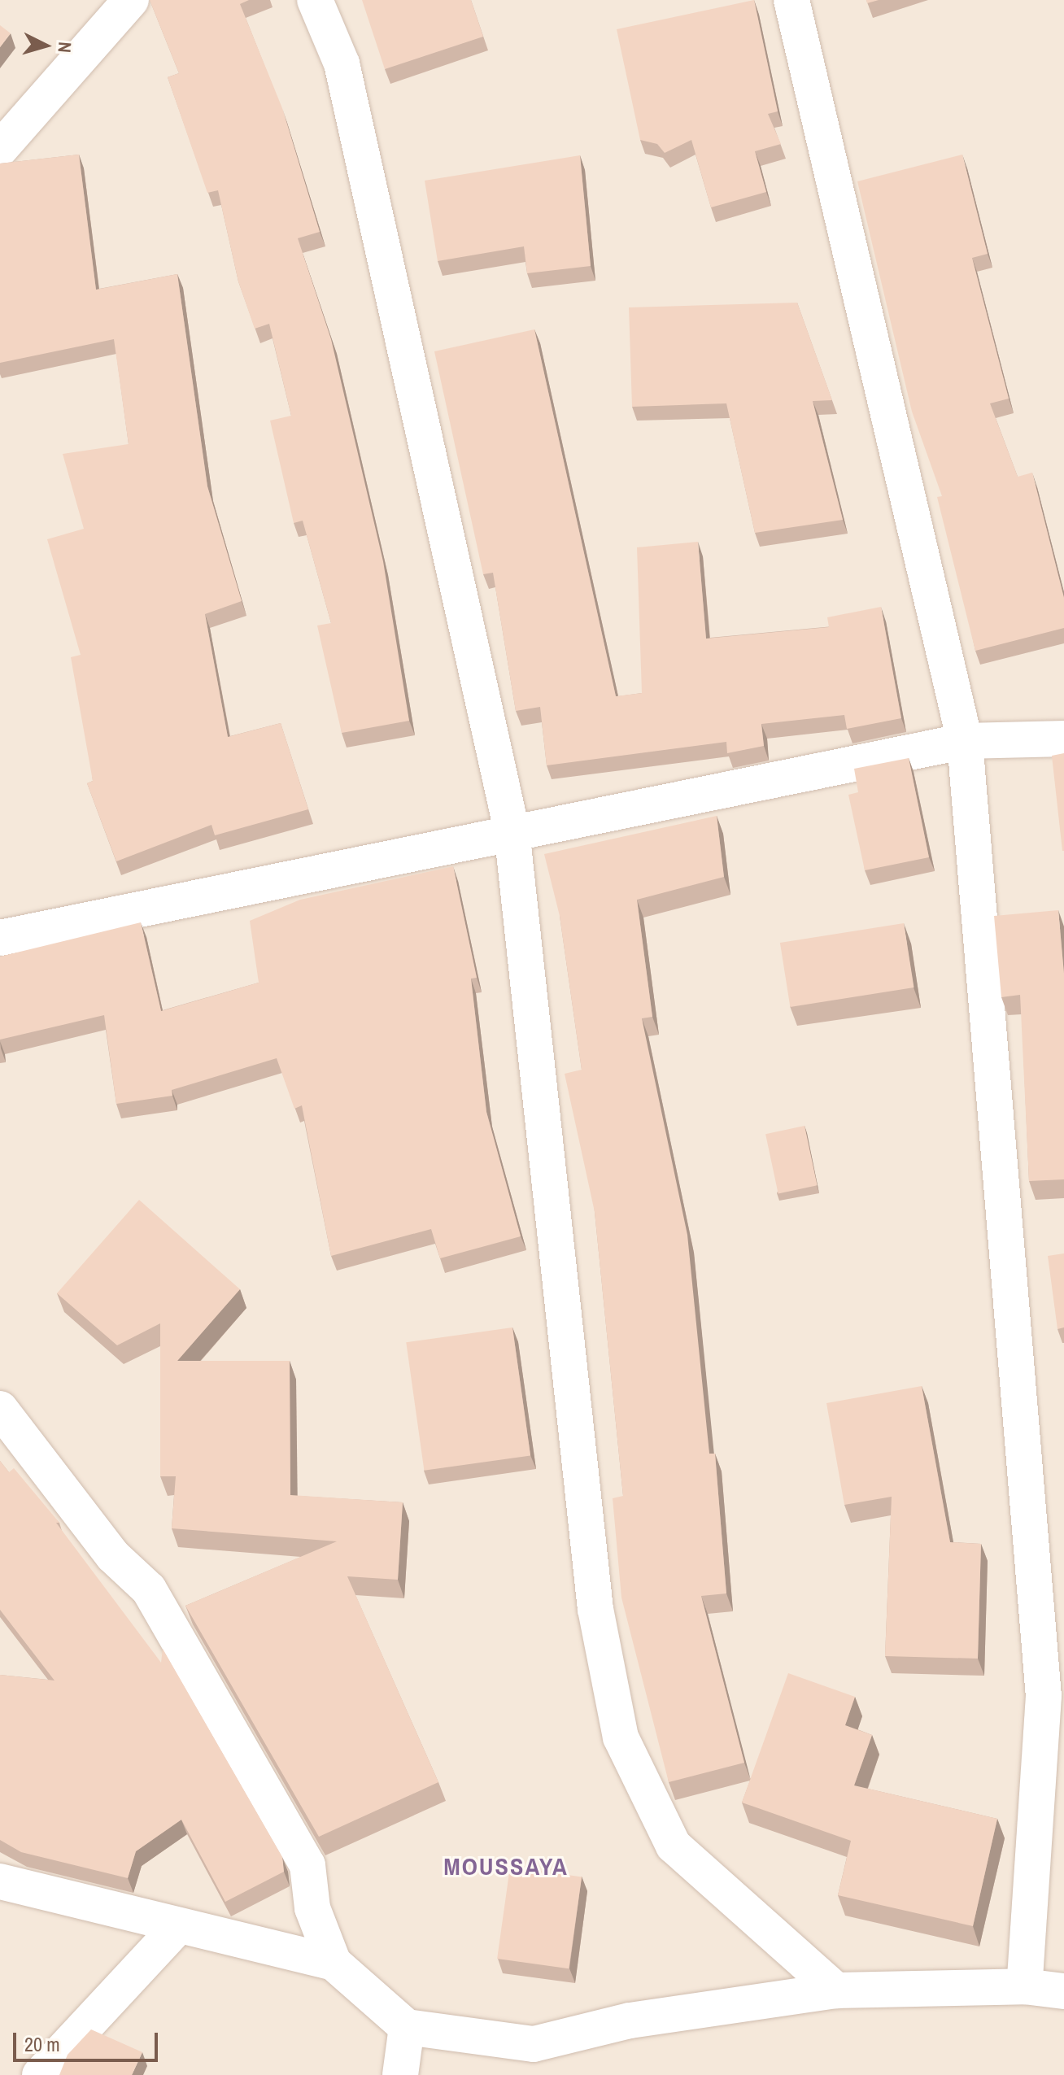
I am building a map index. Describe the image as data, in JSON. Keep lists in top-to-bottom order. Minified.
{"districts":["MOUSSAYA"],"scale_bar":"20 m","north":"right"}
